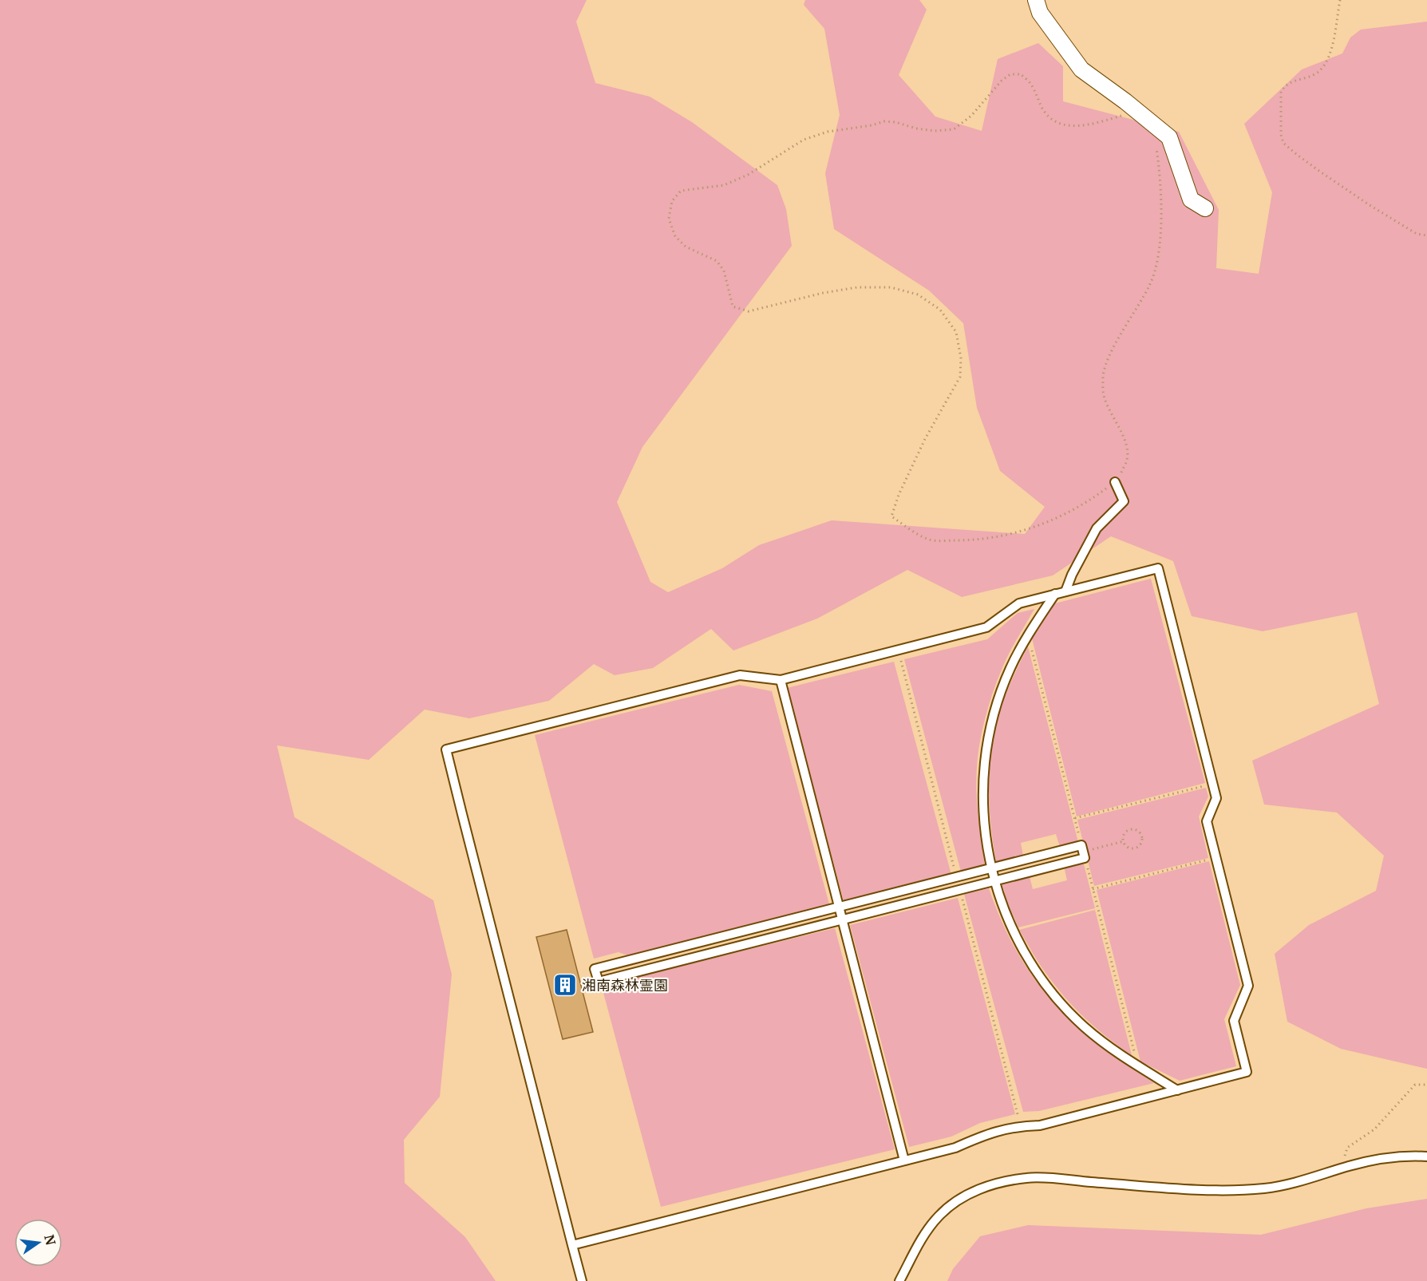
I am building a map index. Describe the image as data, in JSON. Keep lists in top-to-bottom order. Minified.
{"places":{"building":["湘南森林霊園"]},"north":"right"}
